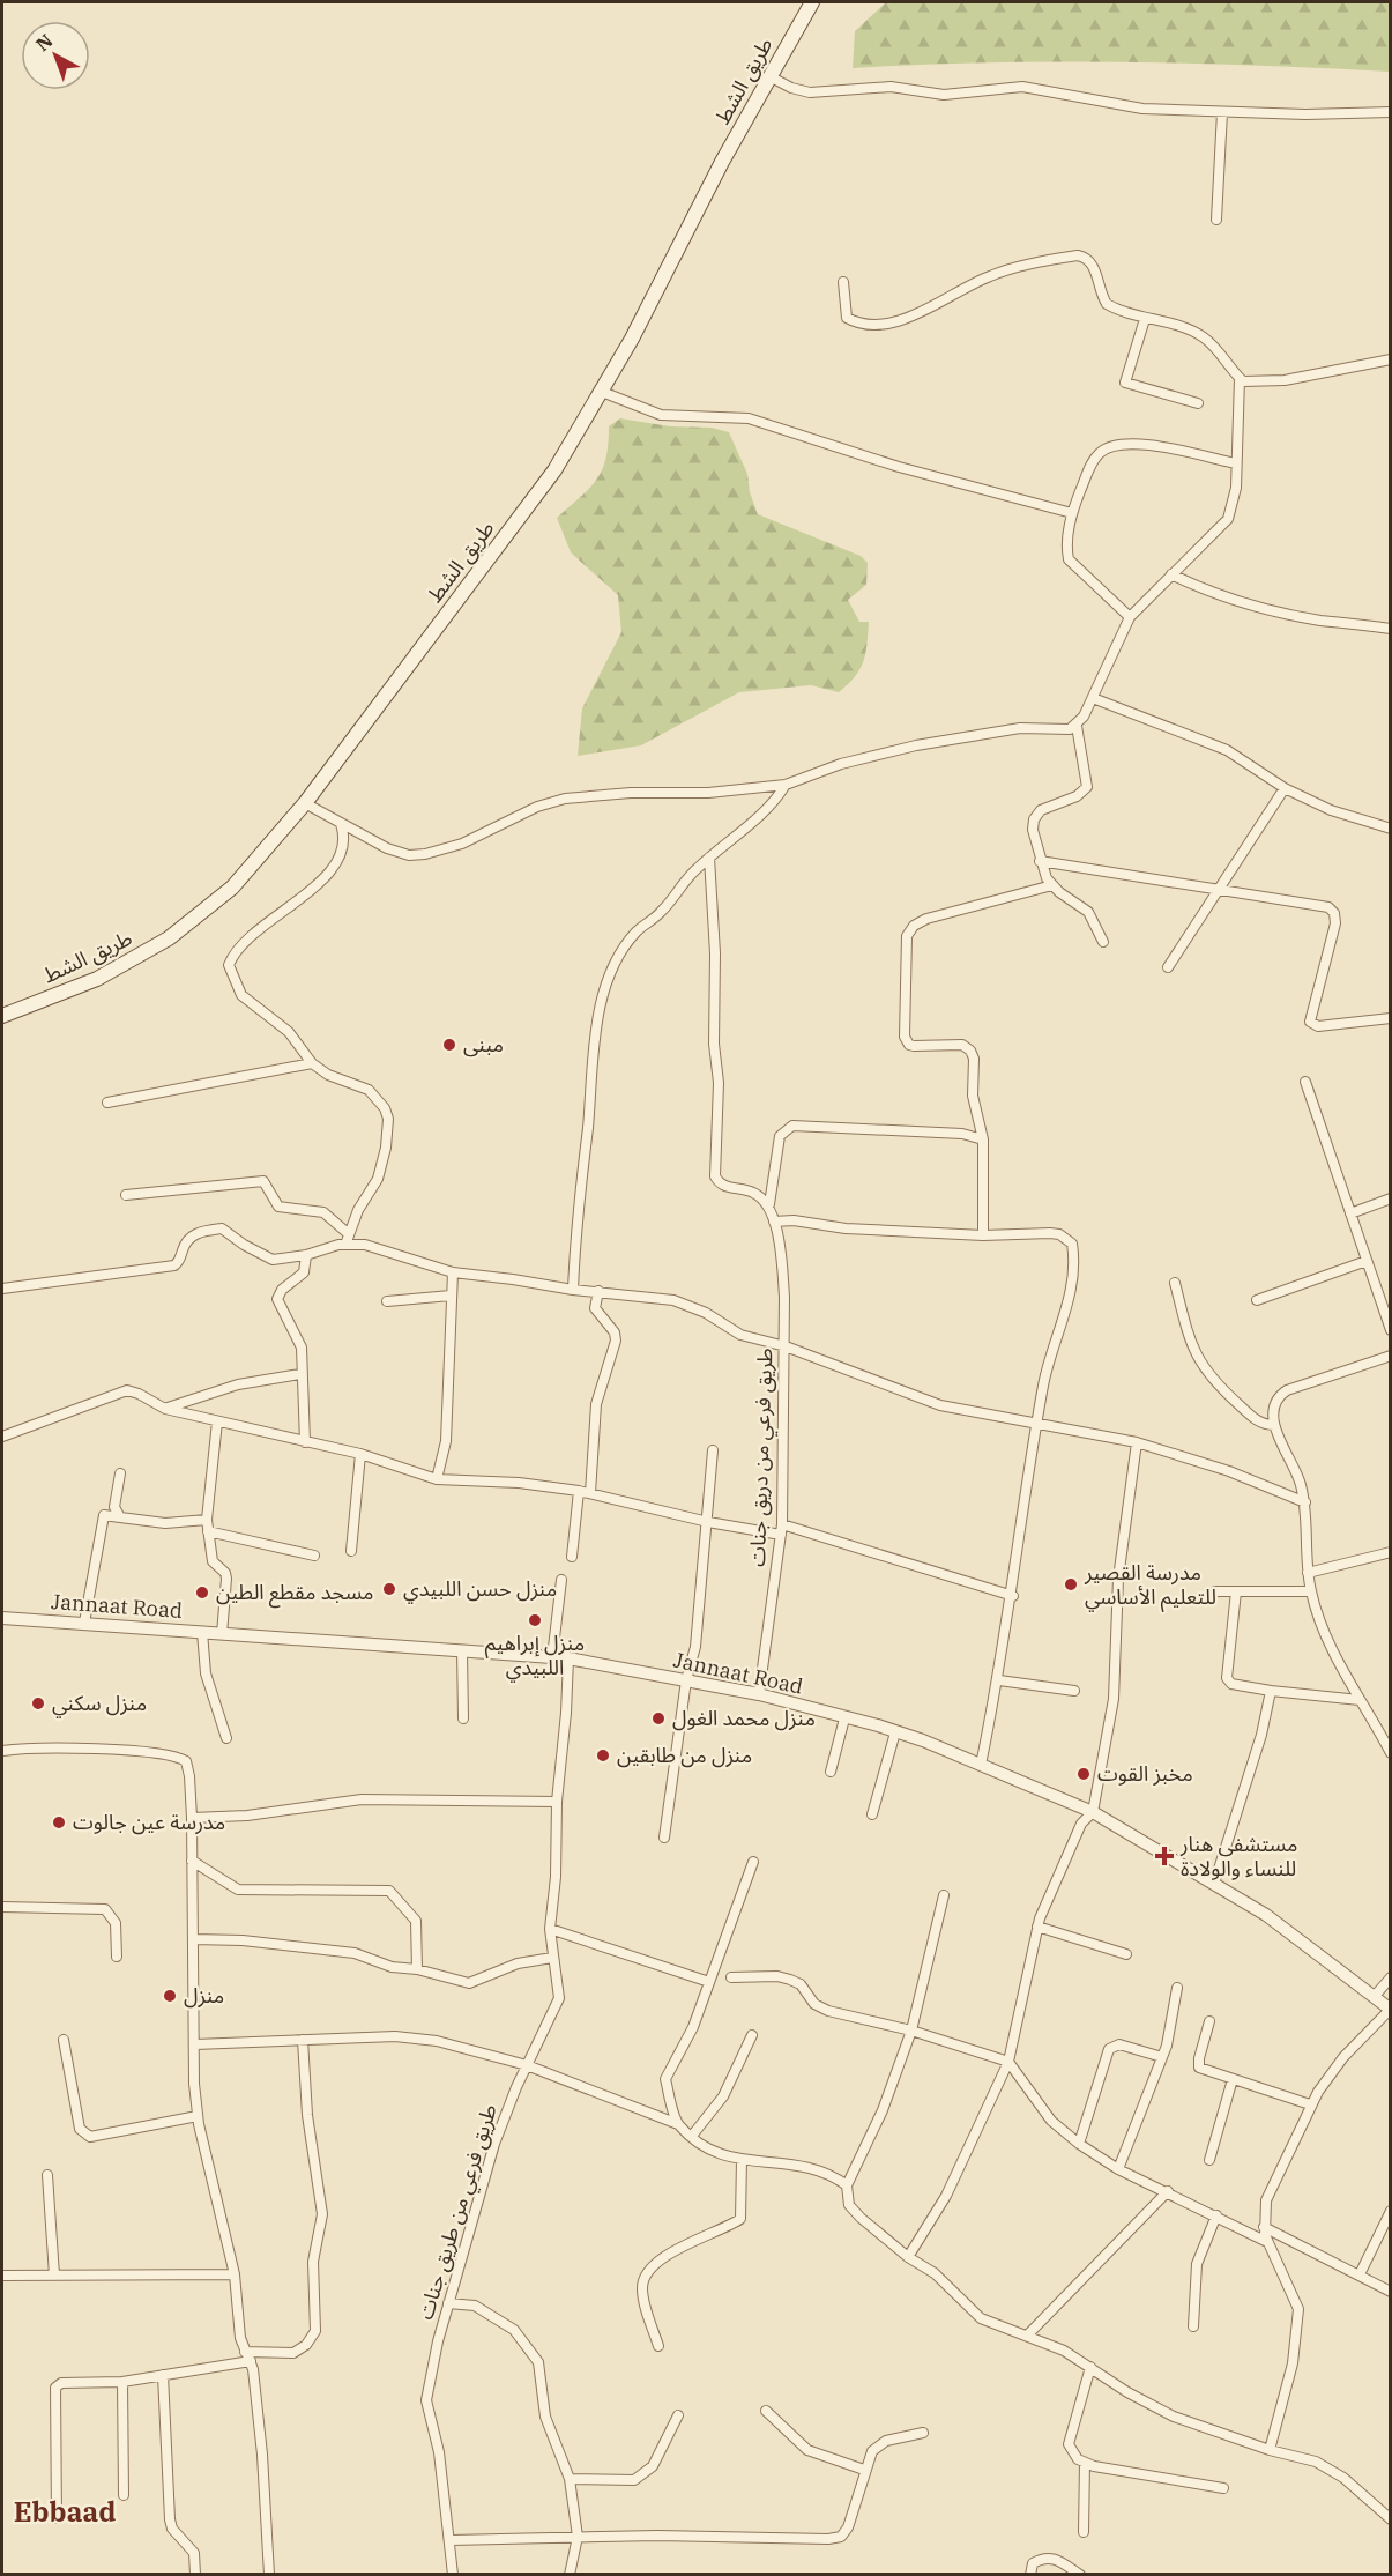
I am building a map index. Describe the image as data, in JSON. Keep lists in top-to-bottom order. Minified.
{"streets":{"main road":["طريق الشط"],"street":["طريق فرعي من دريق جنات","Jannaat Road","طريق فرعي من طريق جنات"]},"crossings":[["طريق فرعي من دريق جنات","Jannaat Road"],["Jannaat Road","طريق فرعي من طريق جنات"]],"districts":["Ebbaad"],"places":{"other":["مبنى","مدرسة القصير للتعليم الأساسي","منزل حسن اللبيدي","مسجد مقطع الطين","منزل إبراهيم اللبيدي","منزل سكني","منزل محمد الغول","منزل من طابقين","مخبز القوت","مدرسة عين جالوت","منزل"],"health":["مستشفى هنار للنساء والولادة"]},"north":"top left"}
